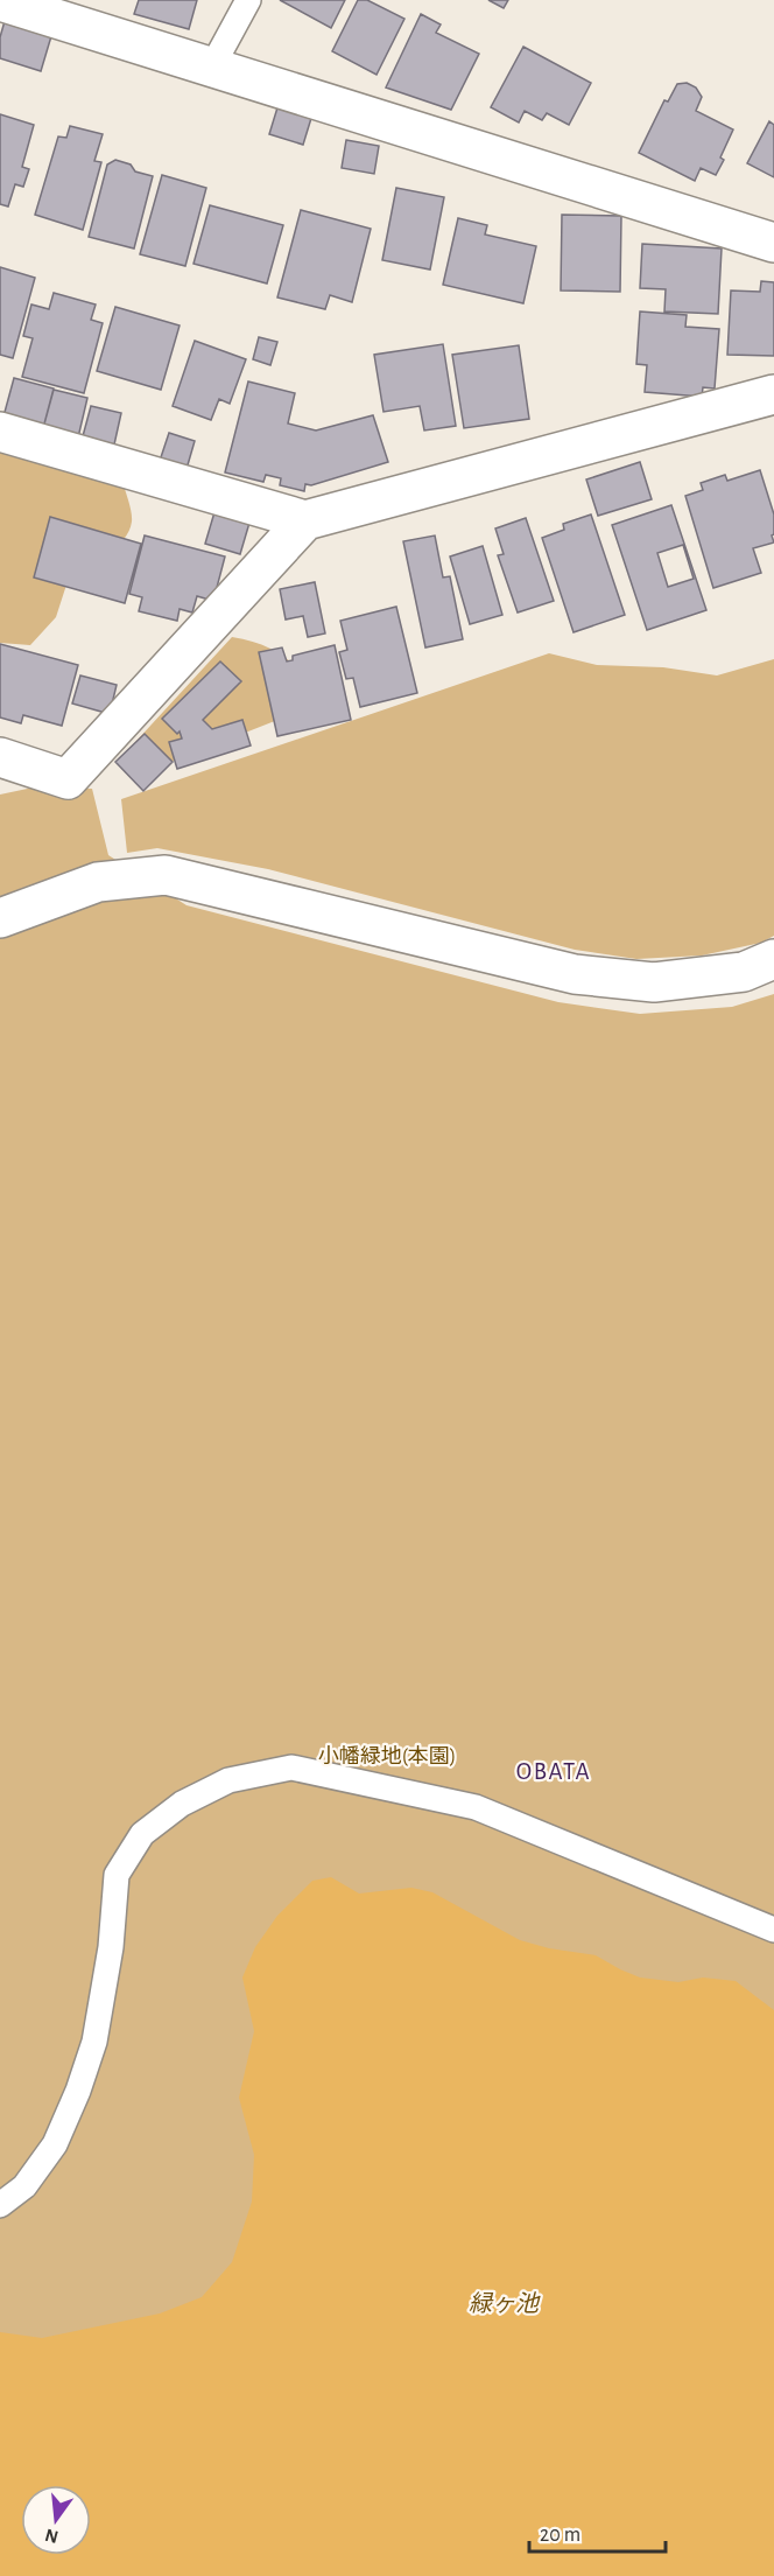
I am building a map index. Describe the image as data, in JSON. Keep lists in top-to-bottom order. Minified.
{"districts":["OBATA"],"water":["緑ヶ池"],"parks":["小幡緑地(本園)"],"scale_bar":"20 m","north":"bottom"}
